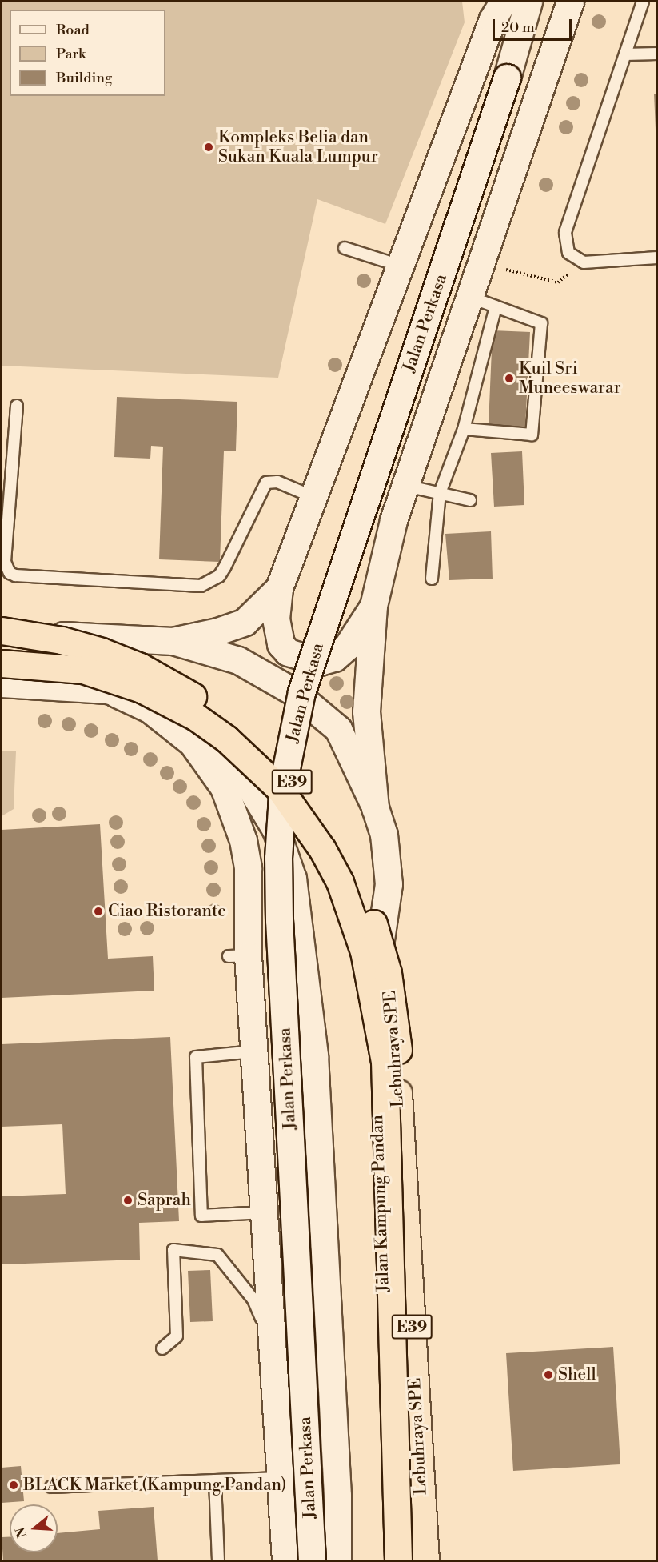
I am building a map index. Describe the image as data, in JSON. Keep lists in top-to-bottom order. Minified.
{"streets":{"highway":["E39","Lebuhraya SPE"],"main road":["Jalan Perkasa","Jalan Kampung Pandan"]},"crossings":[["Jalan Perkasa","Jalan Kampung Pandan"],["Lebuhraya SPE","Jalan Kampung Pandan"]],"places":["Kompleks Belia dan Sukan Kuala Lumpur","Kuil Sri Muneeswarar","Ciao Ristorante","Saprah","Shell","BLACK Market (Kampung Pandan)"],"legend":["Road","Park","Building"],"scale_bar":"20 m","north":"left"}
